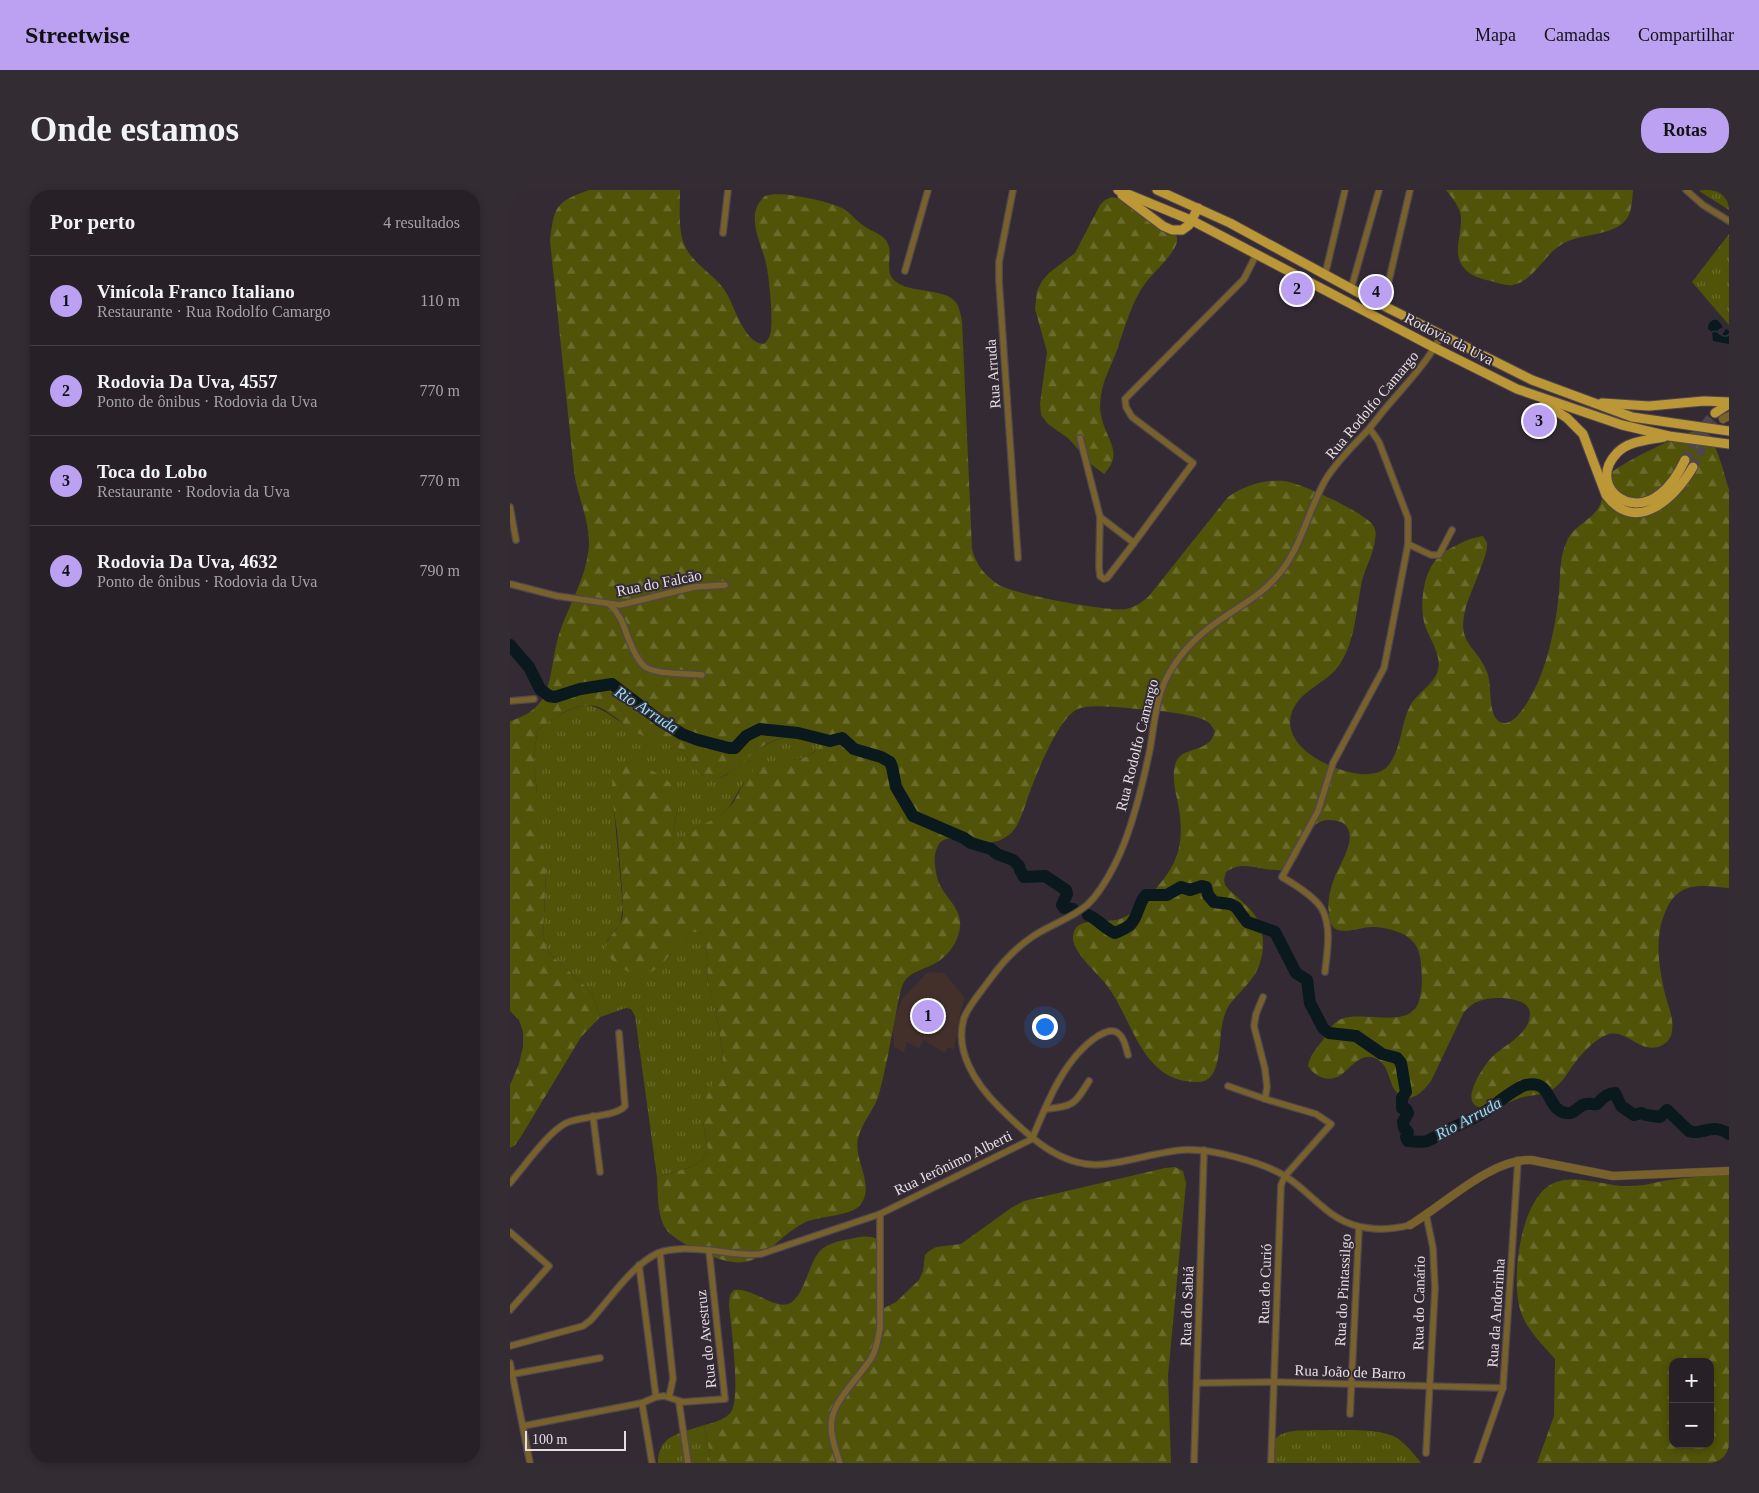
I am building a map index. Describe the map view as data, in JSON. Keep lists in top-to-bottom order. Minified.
{"streets":{"main road":["Rodovia da Uva"],"street":["Rua Arruda","Rua Rodolfo Camargo","Rua do Falcão","Rua Jerônimo Alberti","Rua do Curió","Rua do Pintassilgo","Rua do Canário","Rua do Sabiá","Rua da Andorinha","Rua do Avestruz","Rua João de Barro"]},"crossings":[["Rodovia da Uva","Rua Rodolfo Camargo"],["Rua Rodolfo Camargo","Rua Jerônimo Alberti"],["Rua Jerônimo Alberti","Rua do Curió"],["Rua Jerônimo Alberti","Rua do Pintassilgo"],["Rua Jerônimo Alberti","Rua do Canário"],["Rua Jerônimo Alberti","Rua do Sabiá"],["Rua Jerônimo Alberti","Rua da Andorinha"],["Rua Jerônimo Alberti","Rua do Avestruz"],["Rua do Curió","Rua João de Barro"],["Rua do Pintassilgo","Rua João de Barro"],["Rua do Canário","Rua João de Barro"],["Rua do Sabiá","Rua João de Barro"],["Rua da Andorinha","Rua João de Barro"]],"water":["Rio Arruda"],"scale_bar":"100 m","page":{"header":"Streetwise","nav":["Mapa","Camadas","Compartilhar"],"buttons":"Rotas","title":"Onde estamos","heading":["Por perto","4 resultados"],"list":[{"mark":"1","name":"Vinícola Franco Italiano","note":"Restaurante · Rua Rodolfo Camargo","value":"110 m"},{"mark":"2","name":"Rodovia Da Uva, 4557","note":"Ponto de ônibus · Rodovia da Uva","value":"770 m"},{"mark":"3","name":"Toca do Lobo","note":"Restaurante · Rodovia da Uva","value":"770 m"},{"mark":"4","name":"Rodovia Da Uva, 4632","note":"Ponto de ônibus · Rodovia da Uva","value":"790 m"}],"pins":["2","4","3","1"],"map_buttons":["+","−"],"scale":"100 m"}}
